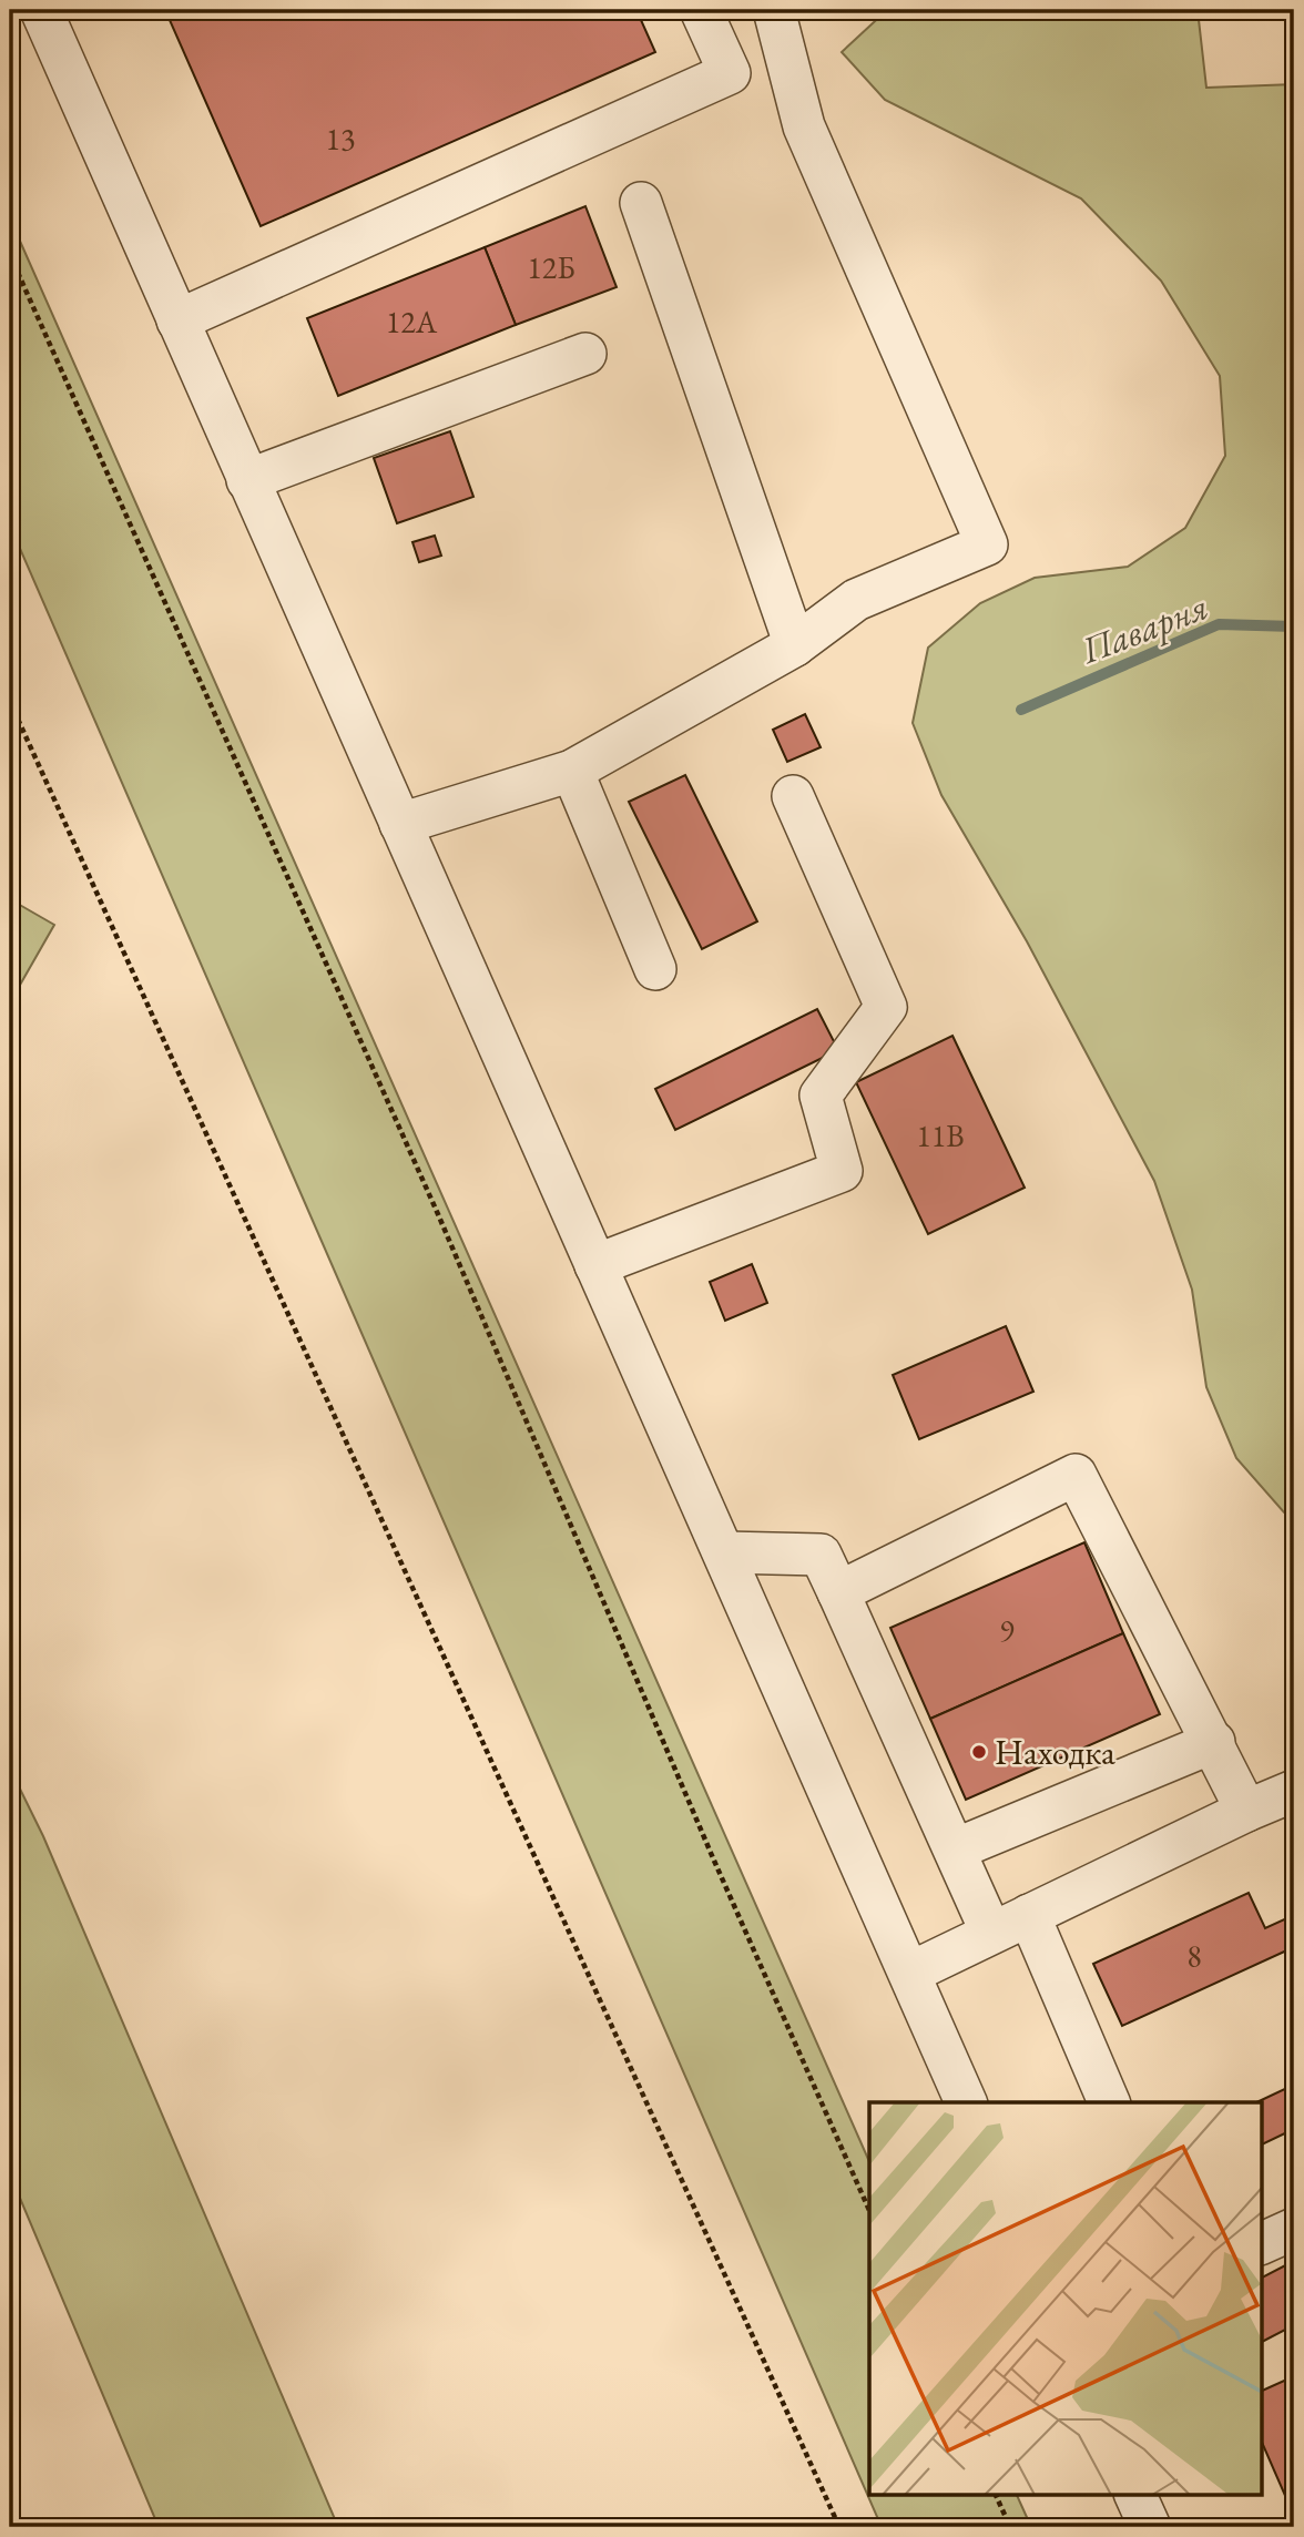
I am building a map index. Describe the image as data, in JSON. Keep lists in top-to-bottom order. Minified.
{"water":["Паварня"],"places":["Находка"],"house_numbers":["13","12Б","12А","11В","9","8"]}
